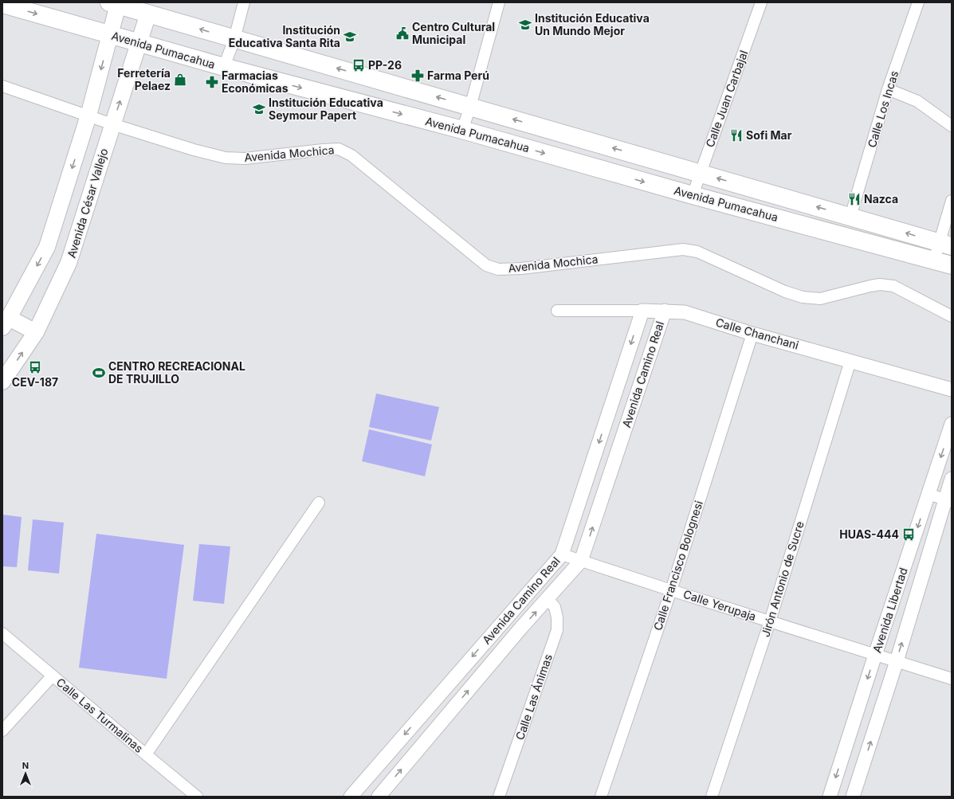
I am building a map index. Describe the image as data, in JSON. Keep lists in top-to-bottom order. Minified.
{"streets":{"main road":["Avenida Pumacahua","Avenida César Vallejo"],"street":["Calle Juan Carbajal","Calle Los Incas","Avenida Mochica","Calle Chanchani","Avenida Camino Real","Calle Francisco Bolognesi","Jirón Antonio de Sucre","Calle Yerupaja","Avenida Libertad","Calle Las Ánimas","Calle Las Turmalinas"]},"crossings":[["Avenida Pumacahua","Calle Juan Carbajal"],["Avenida Pumacahua","Calle Los Incas"],["Avenida Pumacahua","Avenida César Vallejo"],["Avenida Mochica","Avenida César Vallejo"],["Calle Chanchani","Avenida Camino Real"],["Calle Chanchani","Calle Francisco Bolognesi"],["Calle Chanchani","Jirón Antonio de Sucre"],["Avenida Camino Real","Calle Yerupaja"],["Avenida Camino Real","Calle Las Ánimas"],["Calle Francisco Bolognesi","Calle Yerupaja"],["Jirón Antonio de Sucre","Calle Yerupaja"],["Calle Yerupaja","Avenida Libertad"]],"places":{"school or university":["Institución Educativa Un Mundo Mejor","Institución Educativa Santa Rita","Institución Educativa Seymour Papert"],"public building":["Centro Cultural Municipal"],"bus stop":["PP-26","CEV-187","HUAS-444"],"pharmacy":["Farma Perú","Farmacias Económicas"],"shop":["Ferretería Pelaez"],"restaurant":["Sofi Mar","Nazca"],"sports":["CENTRO RECREACIONAL DE TRUJILLO"]},"north":"top"}
